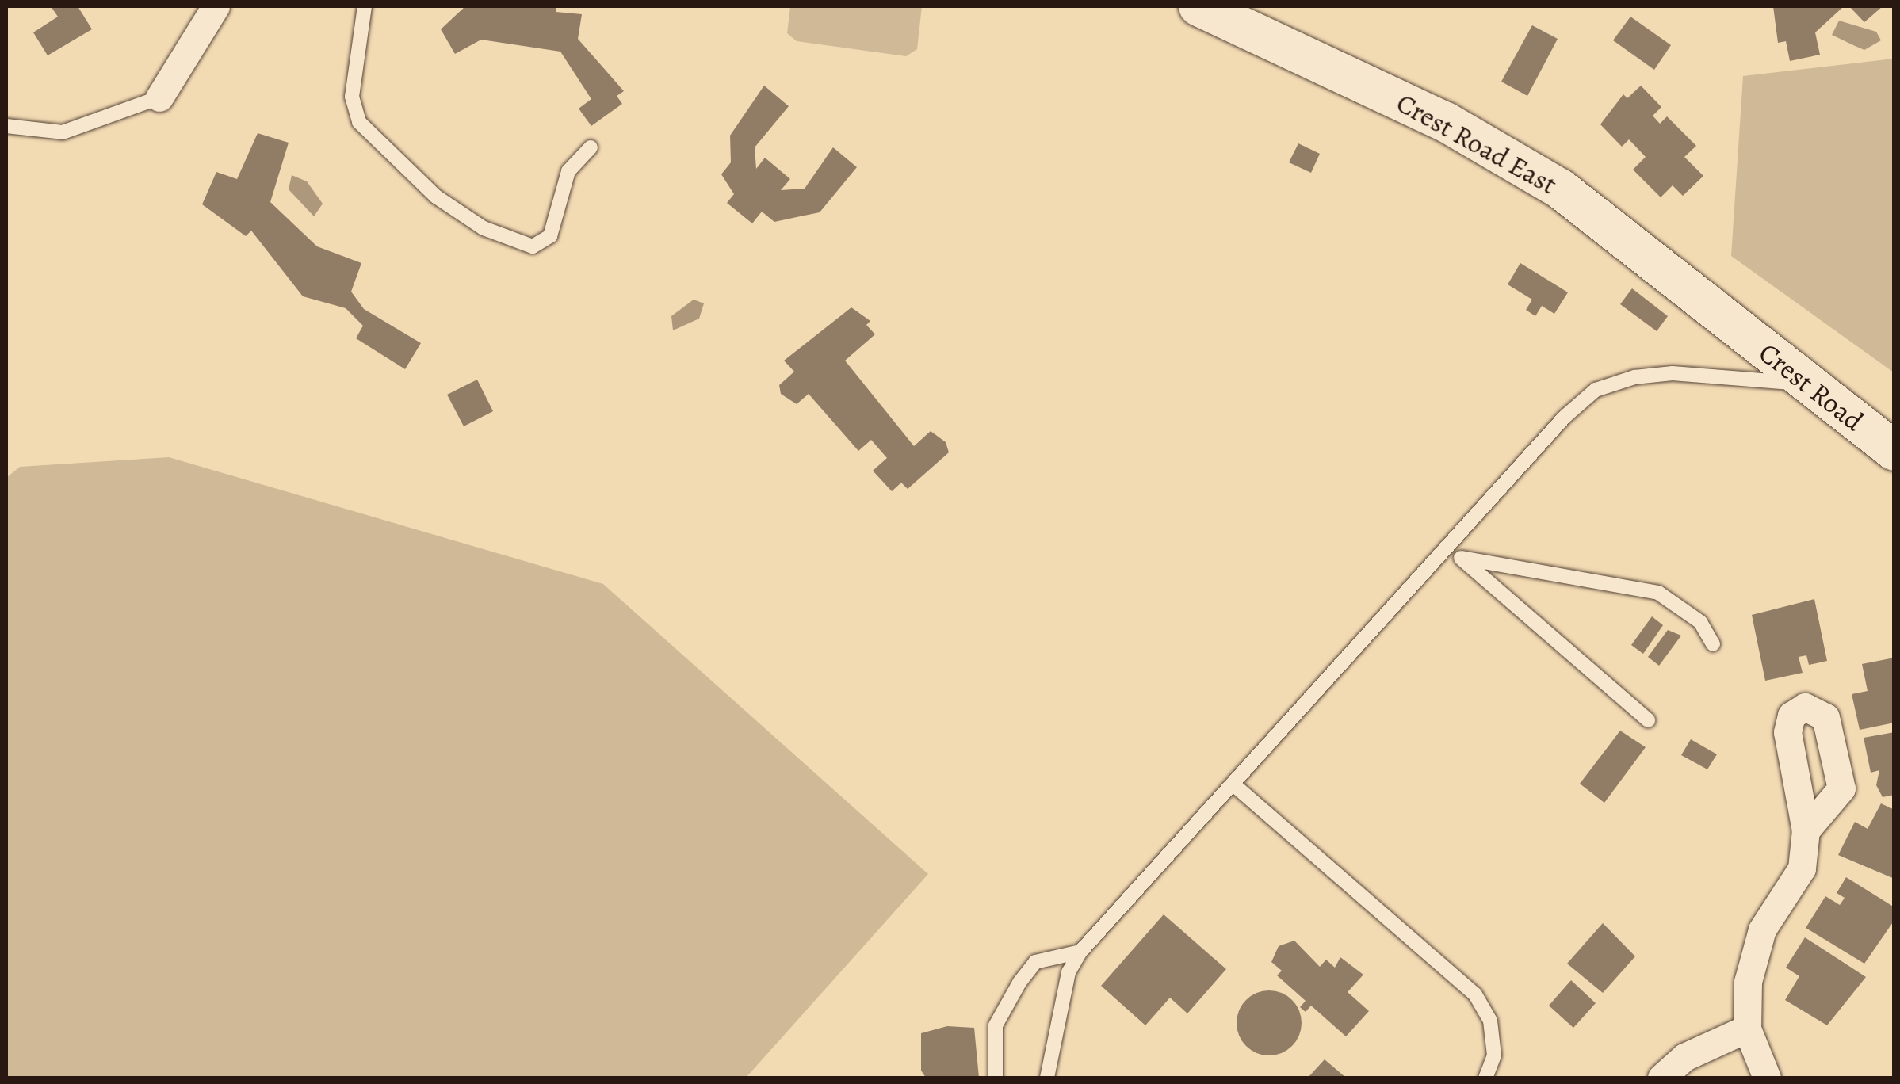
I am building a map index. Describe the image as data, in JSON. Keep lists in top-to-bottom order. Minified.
{"streets":{"street":["Crest Road East","Crest Road"]},"crossings":[["Crest Road East","Crest Road"]]}
